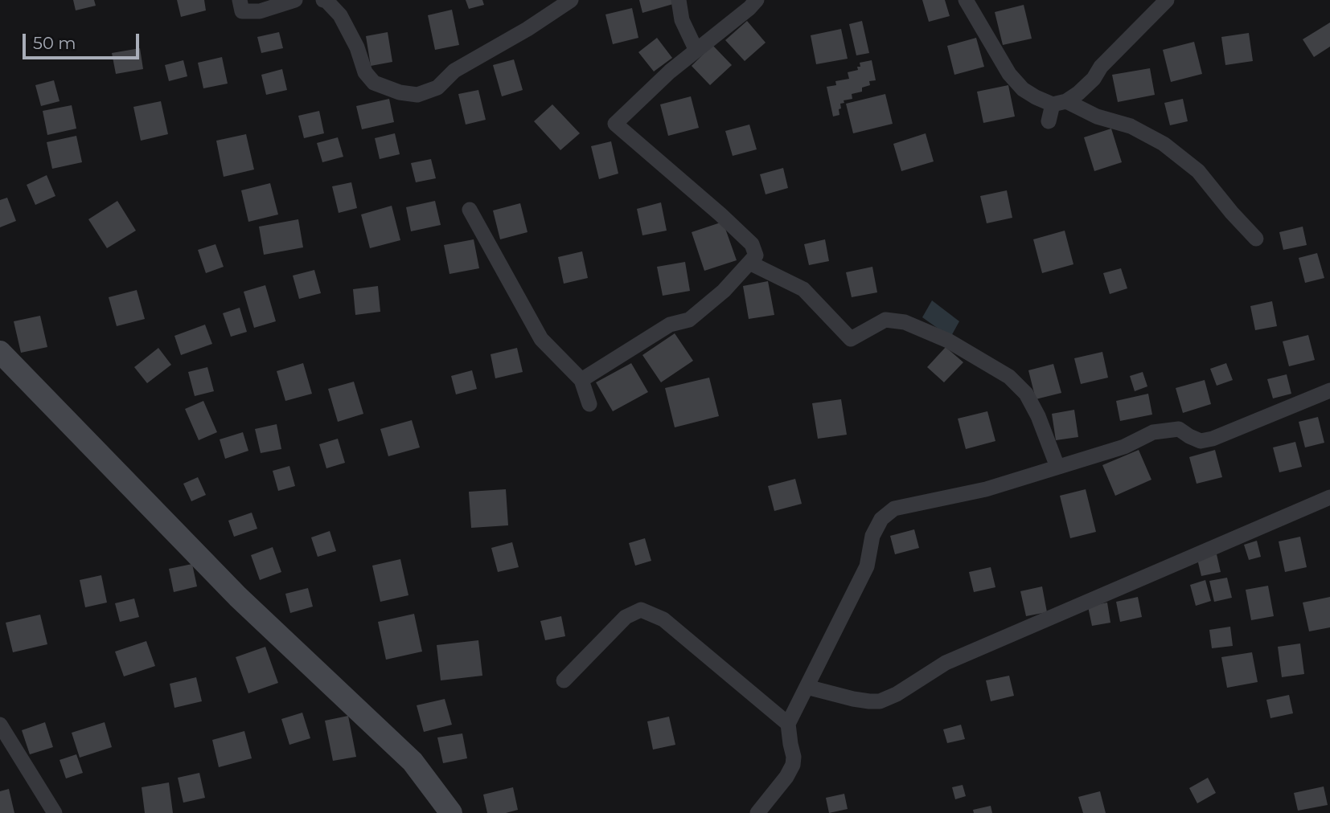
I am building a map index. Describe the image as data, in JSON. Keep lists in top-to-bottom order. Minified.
{"scale_bar":"50 m"}
